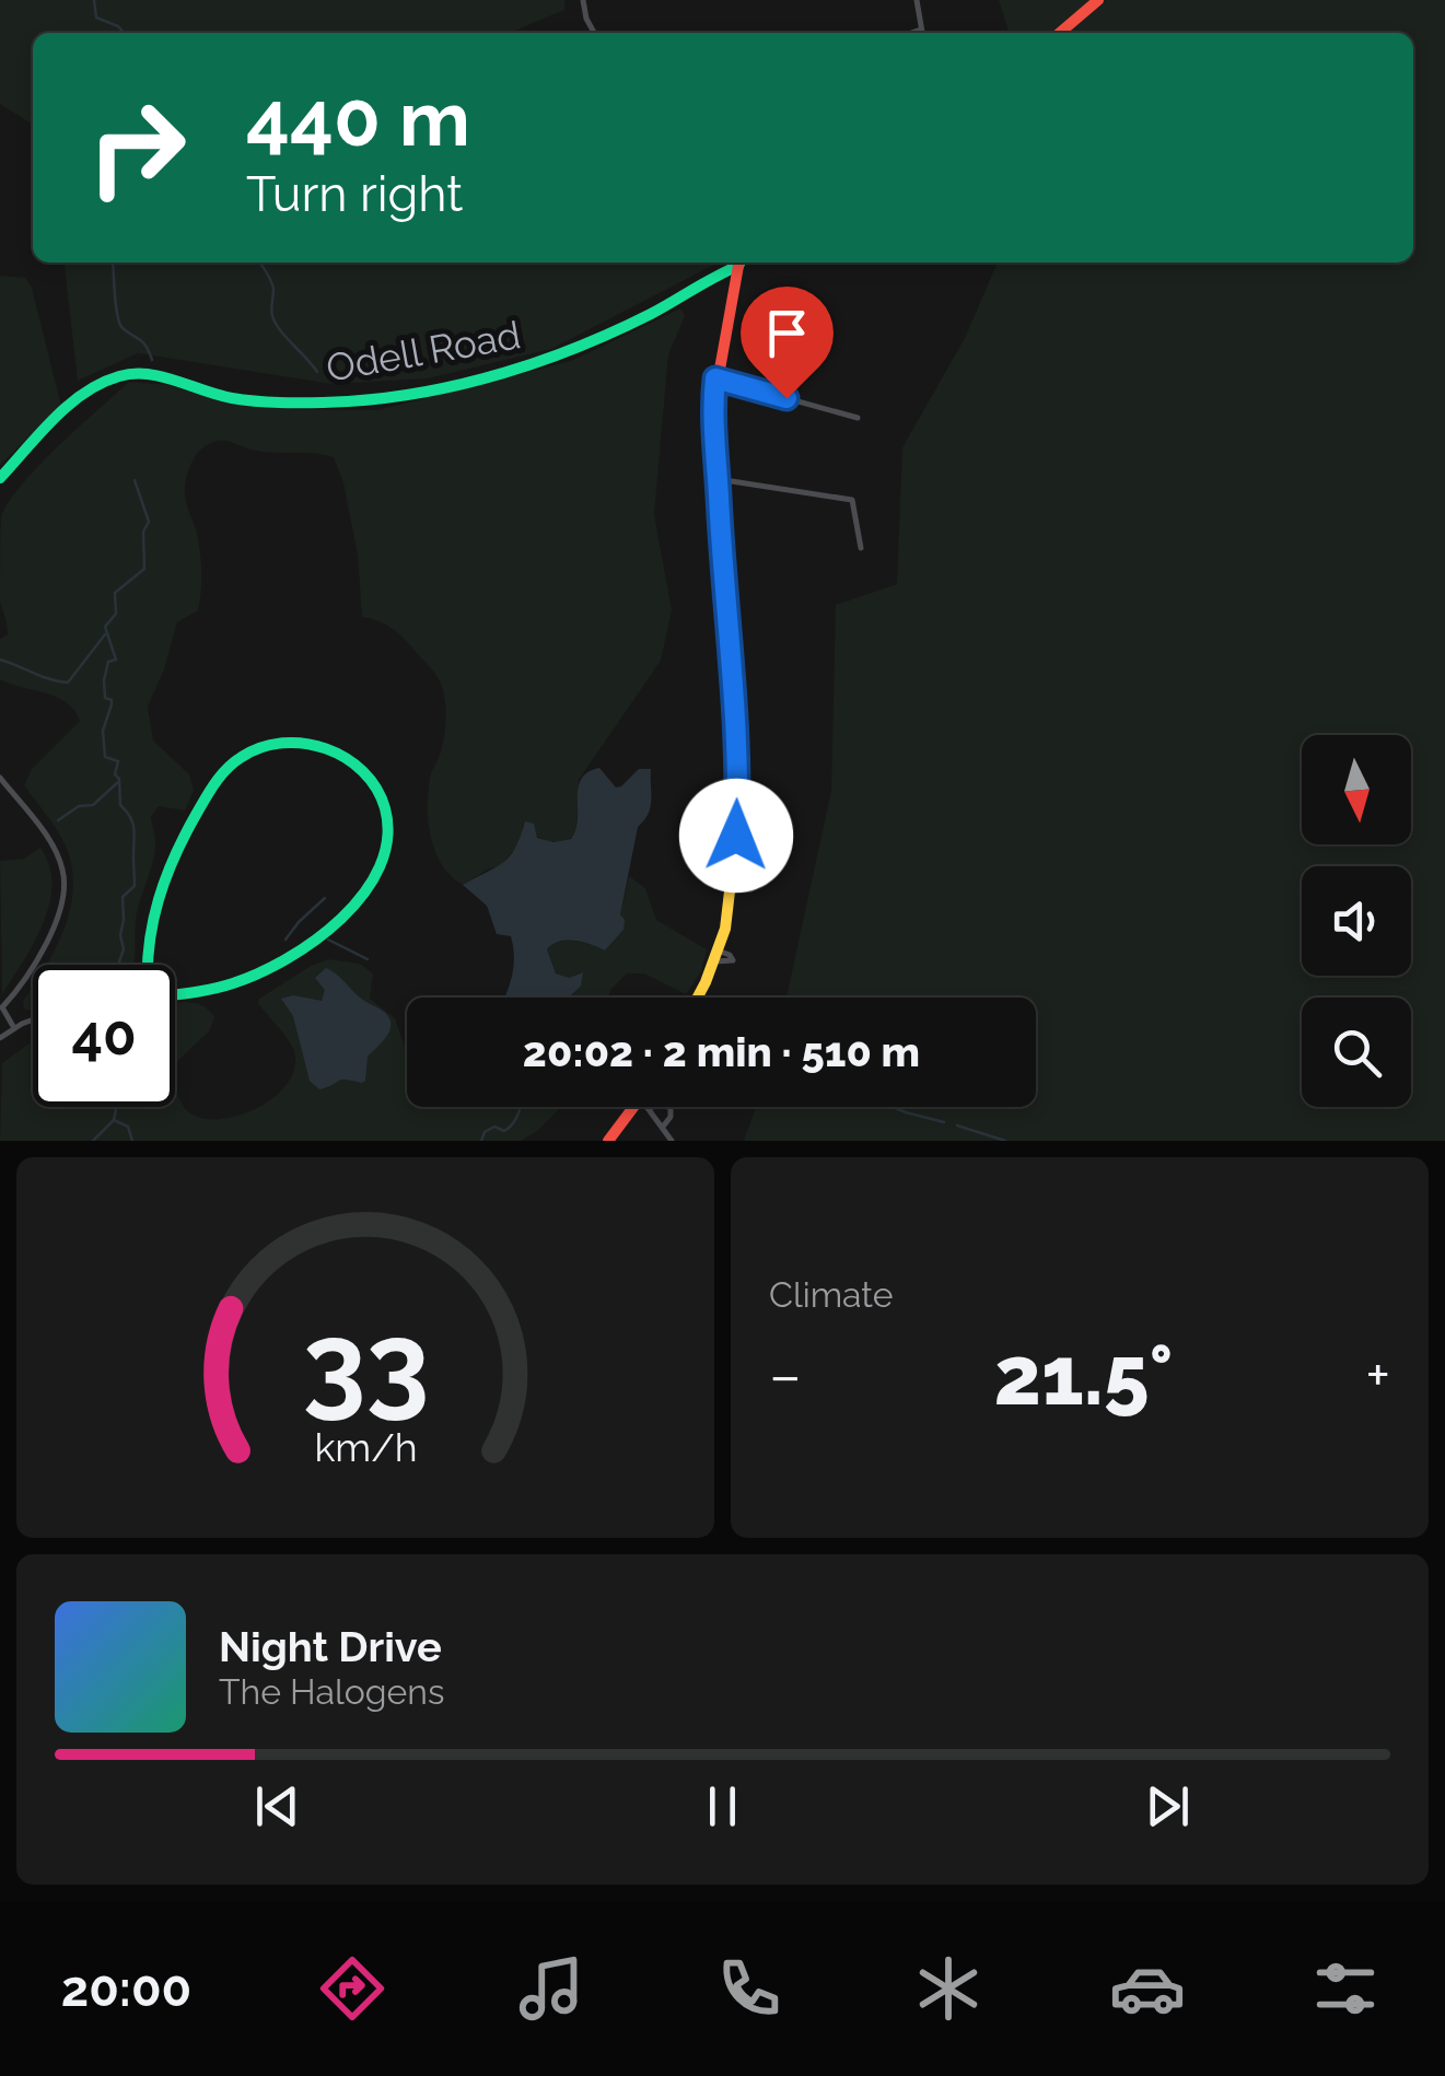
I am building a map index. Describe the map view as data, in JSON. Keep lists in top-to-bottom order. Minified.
{"streets":{"street":["Odell Road"]},"north":"bottom","page":{"turn":["440 m","Turn right"],"limit":"40","trip":"20:02 · 2 min · 510 m","tile":"Climate","heat":["−","21.5°","+"],"song":["Night Drive","The Halogens"],"tabs":"20:00","gauge":["33","km/h"]}}
